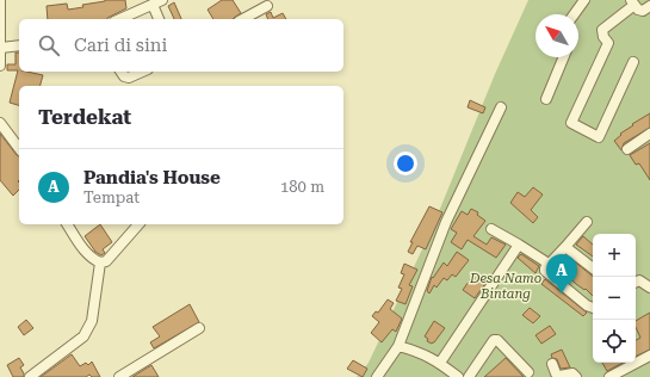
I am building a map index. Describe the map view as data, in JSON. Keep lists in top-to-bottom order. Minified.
{"parks":["Desa Namo Bintang"],"north":"top left","page":{"search":"Cari di sini","heading":"Terdekat","list":[{"mark":"A","name":"Pandia's House","note":"Tempat","value":"180 m"}],"map_buttons":["+","−"],"pins":"A"}}
